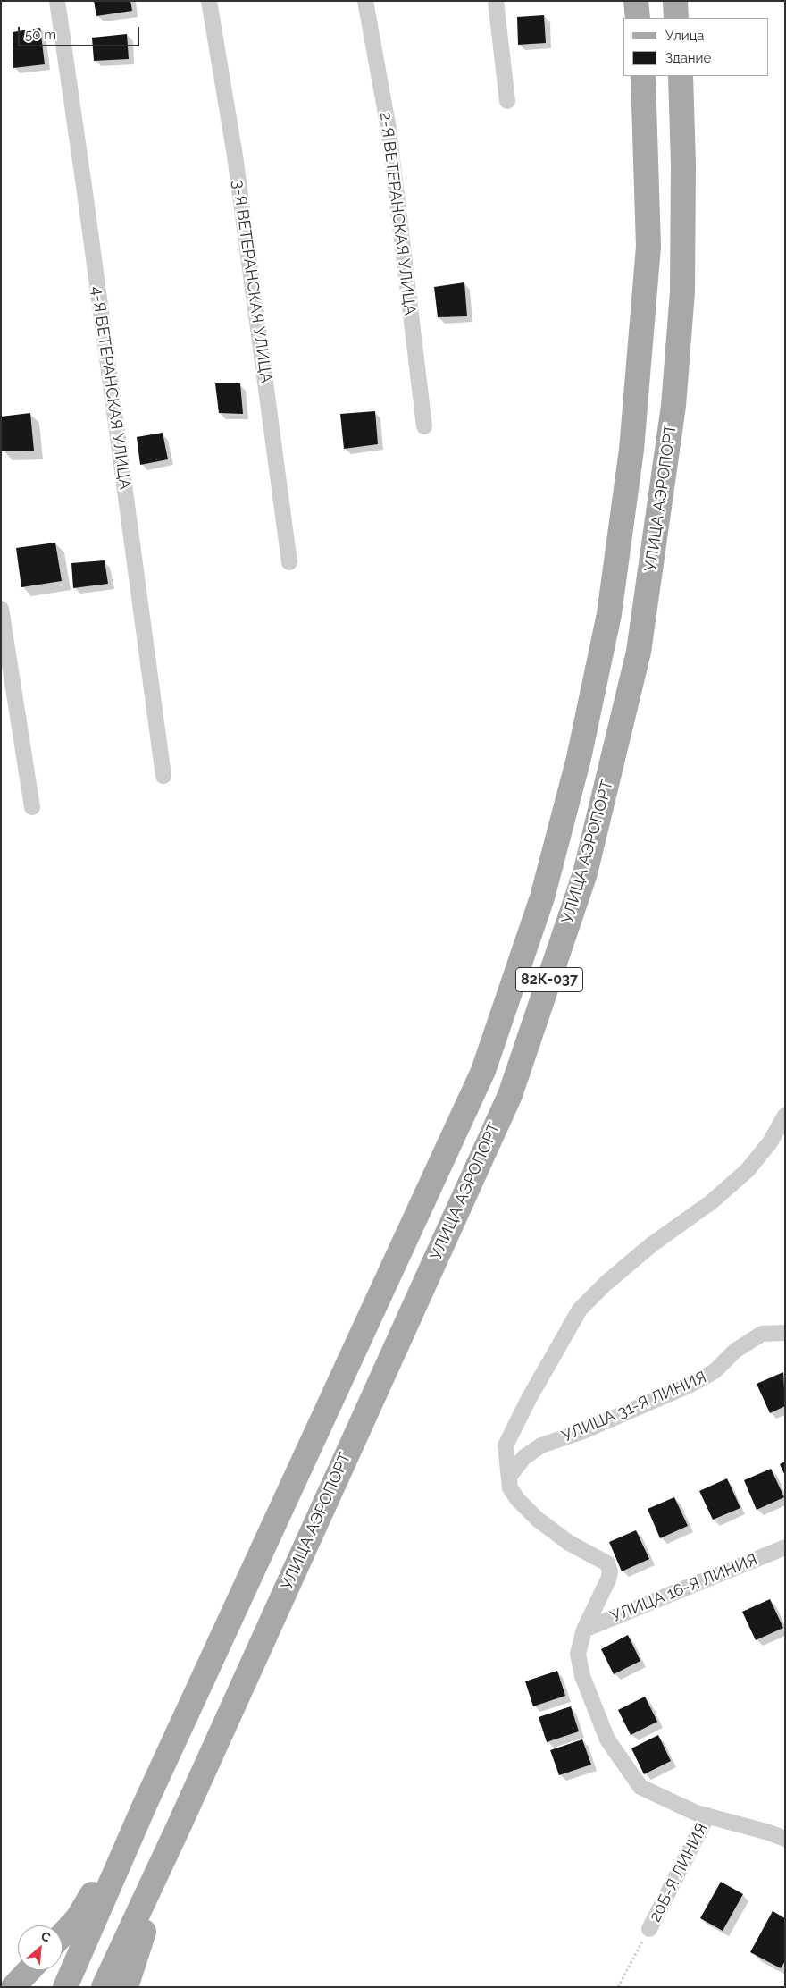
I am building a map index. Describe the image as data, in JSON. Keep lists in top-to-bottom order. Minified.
{"streets":{"main road":["УЛИЦА АЭРОПОРТ","82К-037"],"street":["2-Я ВЕТЕРАНСКАЯ УЛИЦА","3-Я ВЕТЕРАНСКАЯ УЛИЦА","4-Я ВЕТЕРАНСКАЯ УЛИЦА","УЛИЦА 31-Я ЛИНИЯ","УЛИЦА 16-Я ЛИНИЯ","20Б-Я ЛИНИЯ"]},"legend":["Улица","Здание"],"scale_bar":"50 m","north":"top right"}
